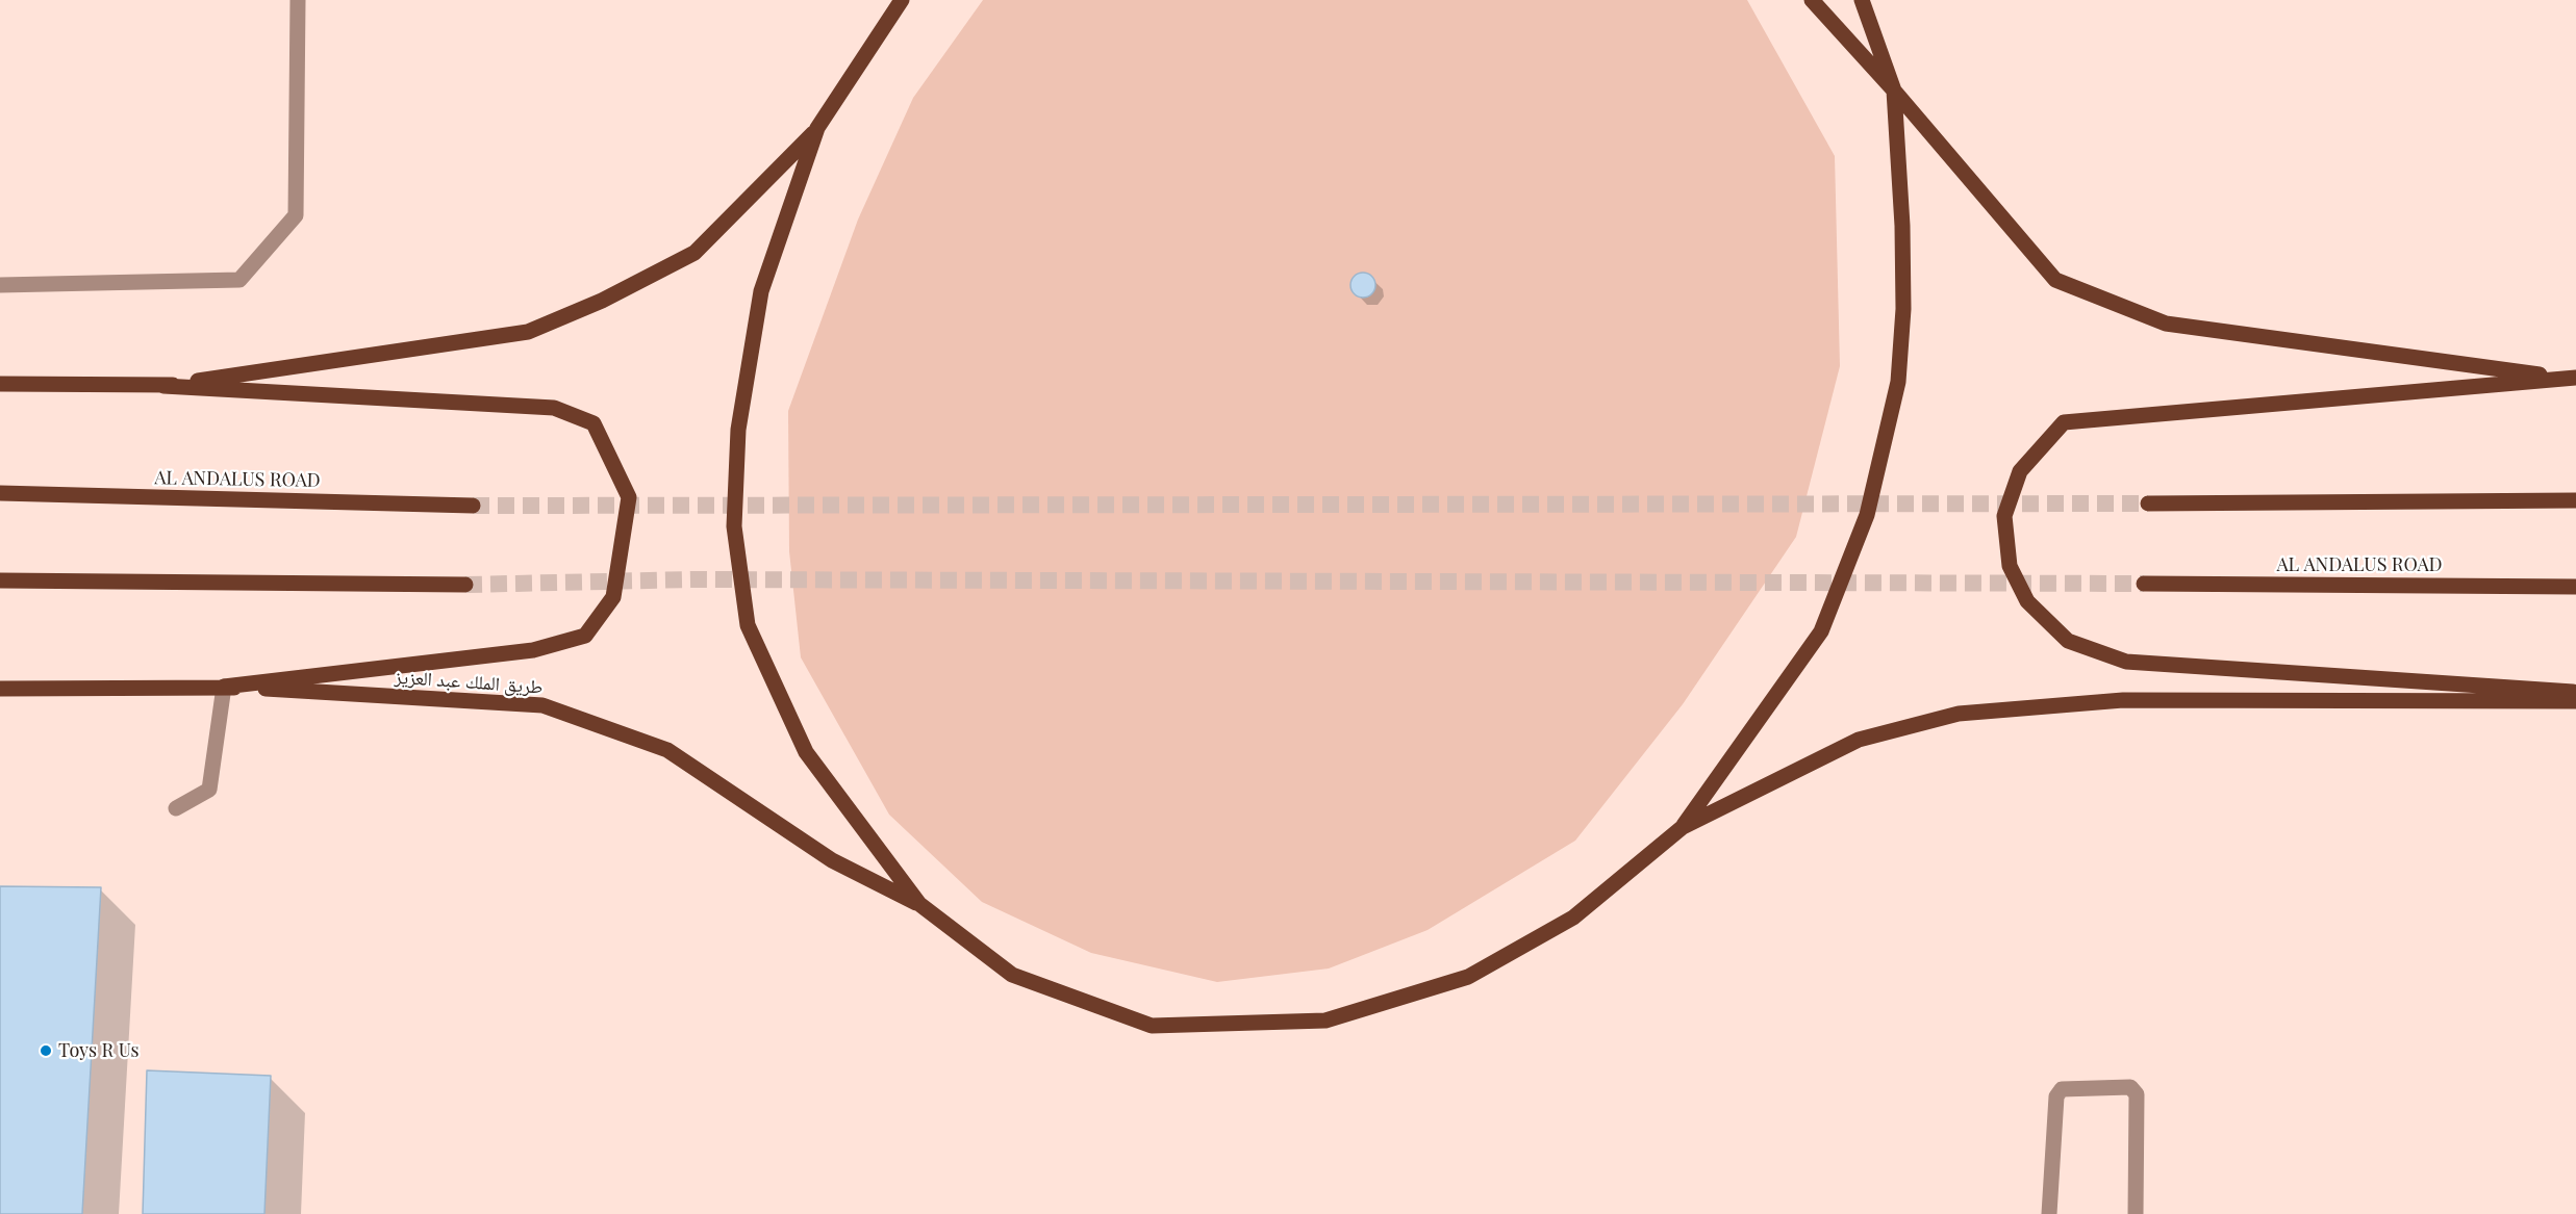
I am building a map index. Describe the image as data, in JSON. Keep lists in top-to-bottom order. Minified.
{"streets":{"main road":["AL ANDALUS ROAD","طريق الملك عبد العزيز"]},"places":["Toys R Us"]}
